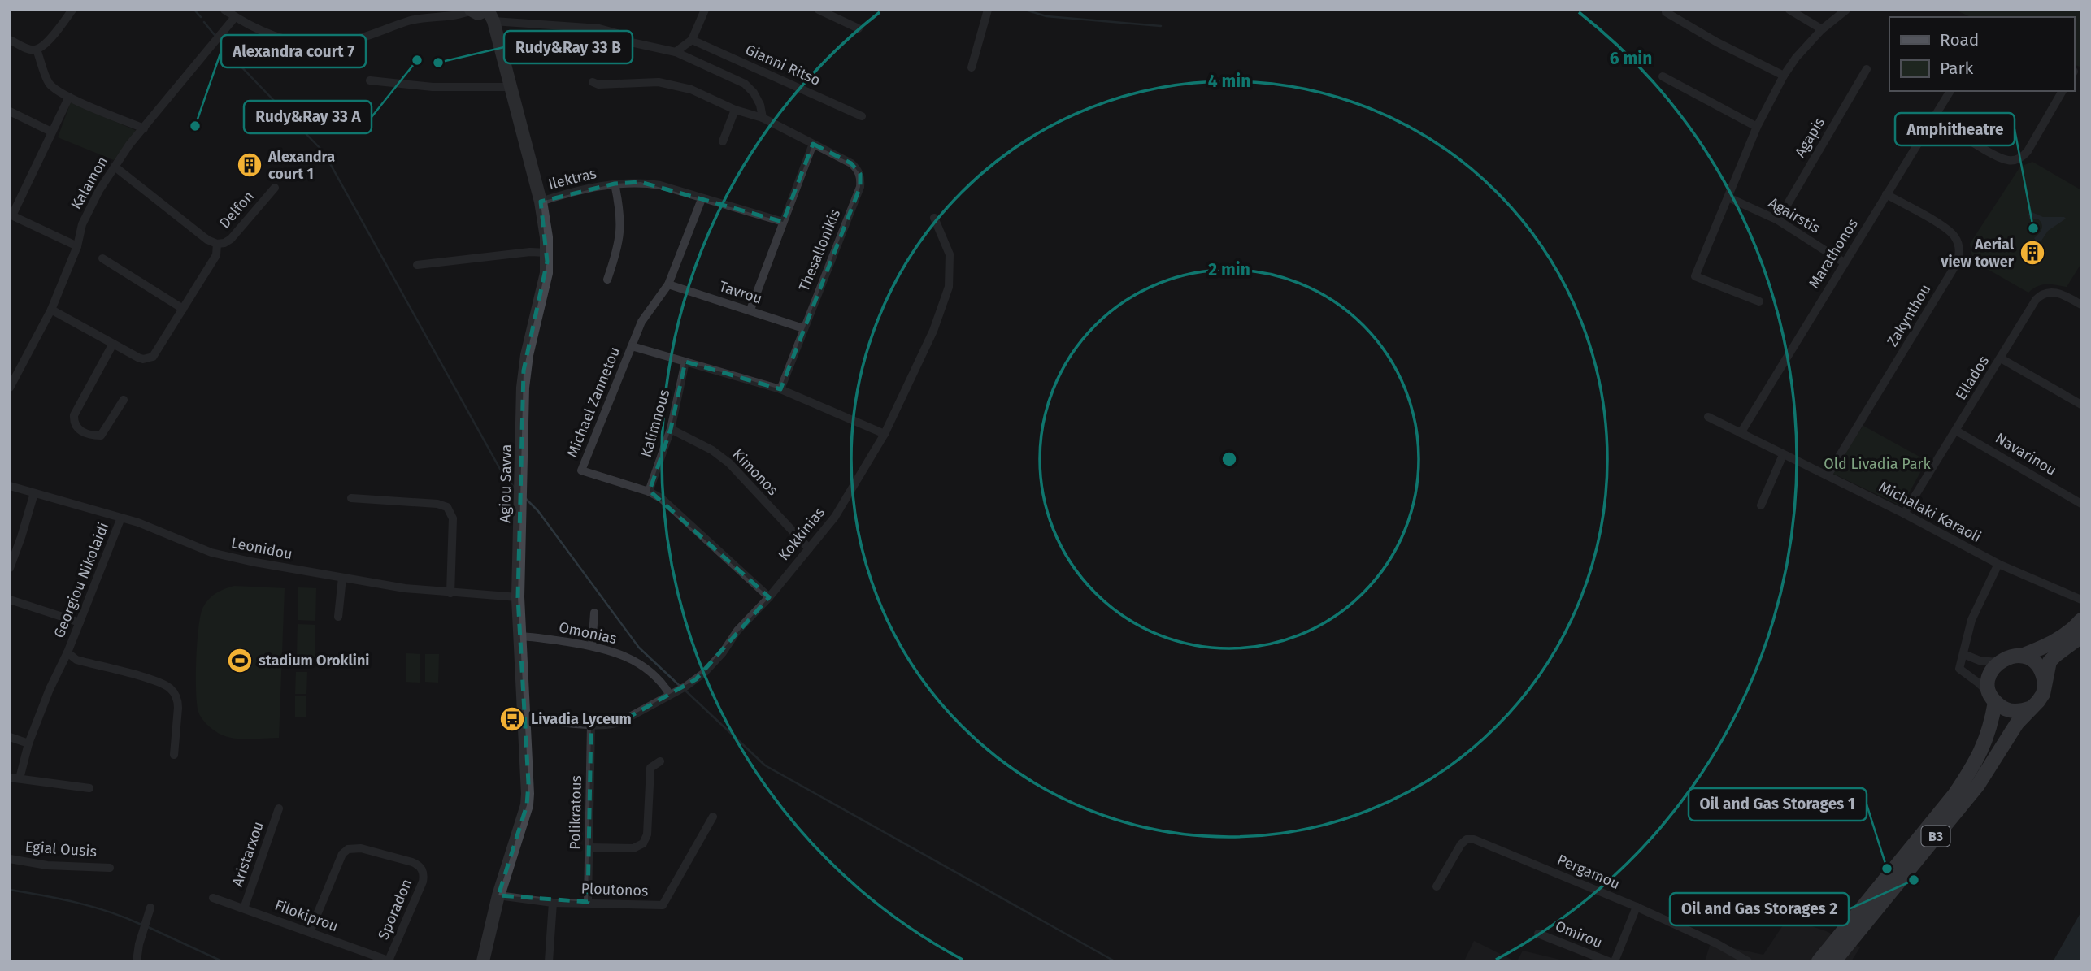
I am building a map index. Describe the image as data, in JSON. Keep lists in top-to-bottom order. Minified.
{"streets":{"main road":["B3"],"street":["Gianni Ritso","Agapis","Ilektras","Kalamon","Delfon","Agairstis","Thesallonikis","Marathonos","Tavrou","Zakynthou","Ellados","Michael Zannetou","Kalimnous","Navarinou","Kimonos","Agiou Savva","Michalaki Karaoli","Kokkinias","Leonidou","Georgiou Nikolaidi","Omonias","Polikratous","Egial Ousis","Aristarxou","Pergamou","Ploutonos","Sporadon","Filokiprou","Omirou"]},"crossings":[["Agapis","Agairstis"],["Ilektras","Agiou Savva"],["Agairstis","Marathonos"],["Thesallonikis","Tavrou"],["Marathonos","Zakynthou"],["Marathonos","Michalaki Karaoli"],["Tavrou","Michael Zannetou"],["Zakynthou","Michalaki Karaoli"],["Ellados","Navarinou"],["Ellados","Michalaki Karaoli"],["Michael Zannetou","Kalimnous"],["Michael Zannetou","Kokkinias"],["Kalimnous","Kimonos"],["Kimonos","Kokkinias"],["Agiou Savva","Kokkinias"],["Agiou Savva","Leonidou"],["Agiou Savva","Omonias"],["Agiou Savva","Ploutonos"],["Kokkinias","Omonias"],["Kokkinias","Polikratous"],["Leonidou","Georgiou Nikolaidi"],["Polikratous","Ploutonos"],["Aristarxou","Filokiprou"],["Pergamou","Omirou"],["Sporadon","Filokiprou"]],"parks":["Old Livadia Park"],"places":{"other":["Rudy&Ray 33 A","Rudy&Ray 33 B","Alexandra court 7","Amphitheatre","Oil and Gas Storages 1","Oil and Gas Storages 2"],"building":["Alexandra court 1","Aerial view tower"],"sports":["stadium Oroklini"],"bus stop":["Livadia Lyceum"]},"legend":["Road","Park"],"rings":["6 min","4 min","2 min"]}
